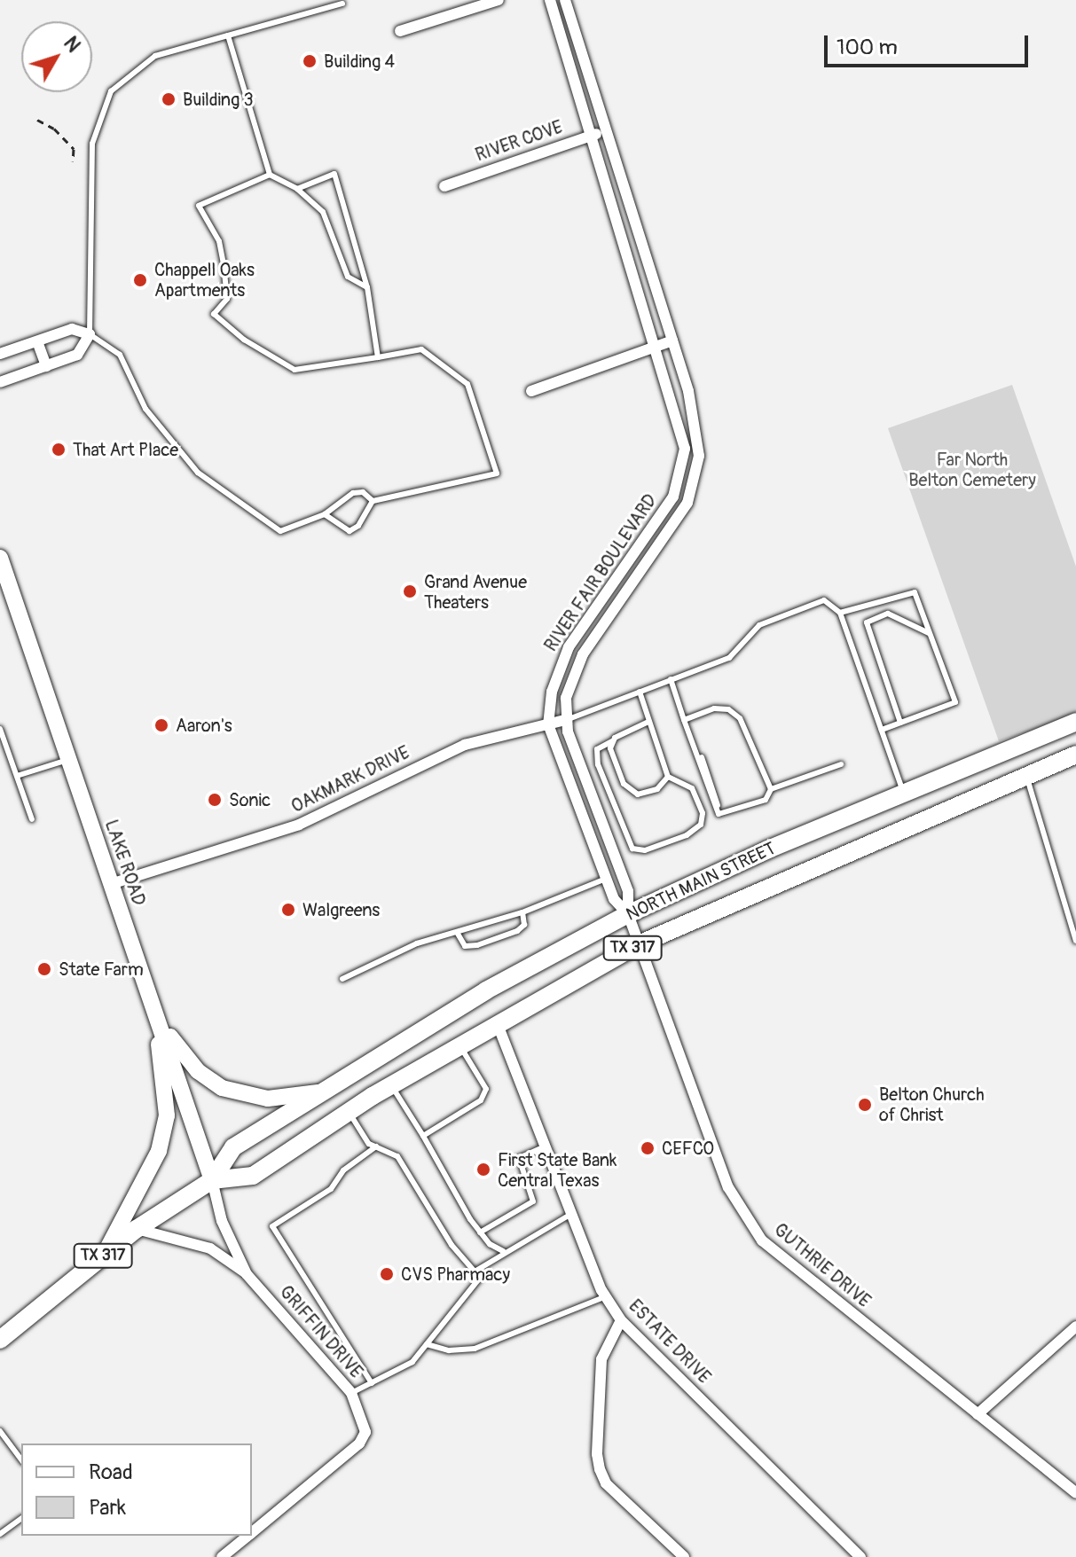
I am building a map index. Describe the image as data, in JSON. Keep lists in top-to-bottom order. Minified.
{"streets":{"main road":["LAKE ROAD","NORTH MAIN STREET","TX 317"],"street":["RIVER COVE","RIVER FAIR BOULEVARD","OAKMARK DRIVE","GUTHRIE DRIVE","GRIFFIN DRIVE","ESTATE DRIVE"]},"crossings":[["RIVER COVE","RIVER FAIR BOULEVARD"],["RIVER FAIR BOULEVARD","OAKMARK DRIVE"],["OAKMARK DRIVE","LAKE ROAD"],["LAKE ROAD","NORTH MAIN STREET"],["LAKE ROAD","GRIFFIN DRIVE"],["NORTH MAIN STREET","GUTHRIE DRIVE"],["NORTH MAIN STREET","GRIFFIN DRIVE"],["NORTH MAIN STREET","ESTATE DRIVE"]],"parks":["Far North Belton Cemetery"],"places":["Building 4","Building 3","Chappell Oaks Apartments","That Art Place","Grand Avenue Theaters","Aaron's","Sonic","Walgreens","State Farm","Belton Church of Christ","CEFCO","First State Bank Central Texas","CVS Pharmacy"],"legend":["Road","Park"],"scale_bar":"100 m","north":"top right"}
